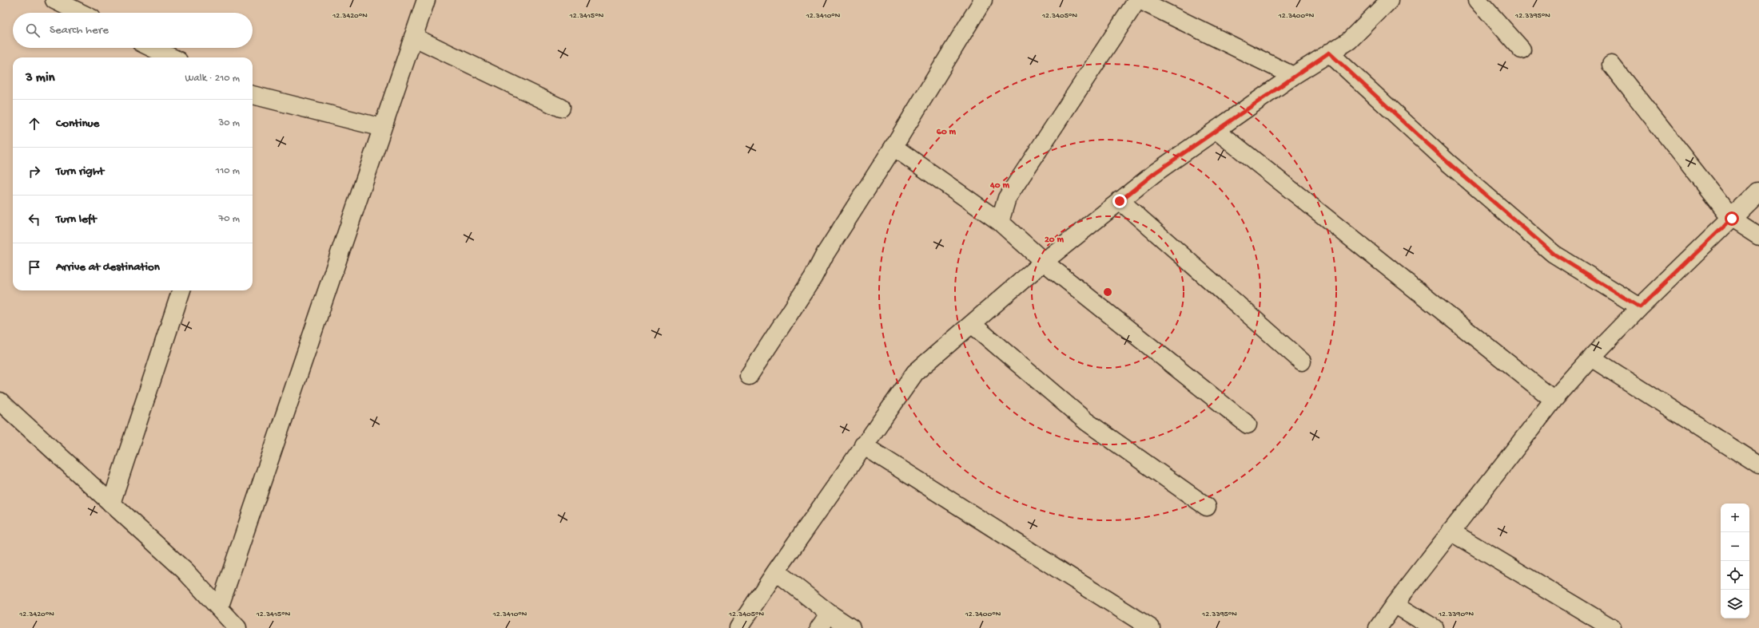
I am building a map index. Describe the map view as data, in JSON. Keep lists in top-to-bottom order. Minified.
{"page":{"search":"Search here","heading":["3 min","Walk · 210 m"],"list":[["Continue","30 m"],["Turn right","110 m"],["Turn left","70 m"],"Arrive at destination"],"map_buttons":["+","−"]},"coordinates":["12.3420°N","12.3415°N","12.3410°N","12.3405°N","12.3400°N","12.3395°N","12.3390°N"],"rings":["60 m","40 m","20 m"]}
